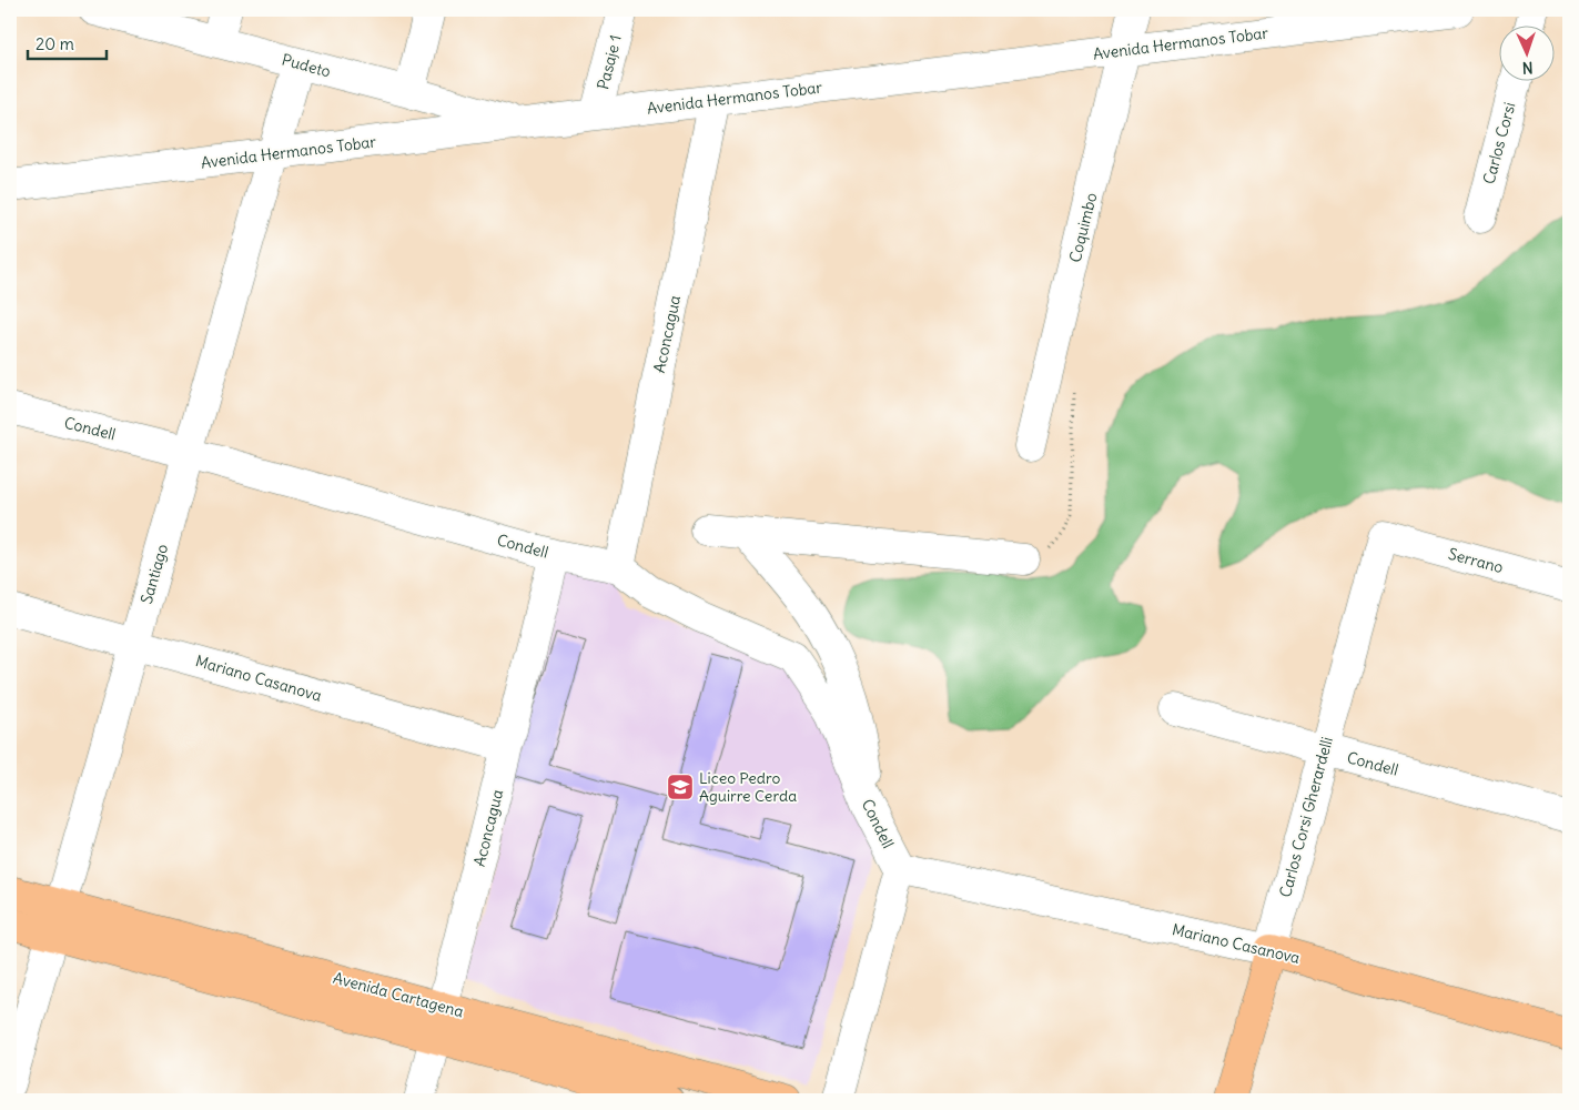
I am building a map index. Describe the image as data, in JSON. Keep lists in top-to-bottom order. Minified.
{"streets":{"main road":["Mariano Casanova","Carlos Corsi Gherardelli","Avenida Cartagena"],"street":["Avenida Hermanos Tobar","Pasaje 1","Pudeto","Carlos Corsi","Coquimbo","Aconcagua","Condell","Serrano","Santiago"]},"crossings":[["Avenida Hermanos Tobar","Pasaje 1"],["Avenida Hermanos Tobar","Pudeto"],["Avenida Hermanos Tobar","Coquimbo"],["Avenida Hermanos Tobar","Aconcagua"],["Avenida Hermanos Tobar","Santiago"],["Pudeto","Santiago"],["Aconcagua","Condell"],["Aconcagua","Mariano Casanova"],["Aconcagua","Avenida Cartagena"],["Condell","Santiago"],["Condell","Mariano Casanova"],["Condell","Carlos Corsi Gherardelli"],["Serrano","Carlos Corsi Gherardelli"],["Santiago","Mariano Casanova"],["Santiago","Avenida Cartagena"],["Mariano Casanova","Carlos Corsi Gherardelli"]],"places":{"school or university":["Liceo Pedro Aguirre Cerda"]},"scale_bar":"20 m","north":"bottom"}
